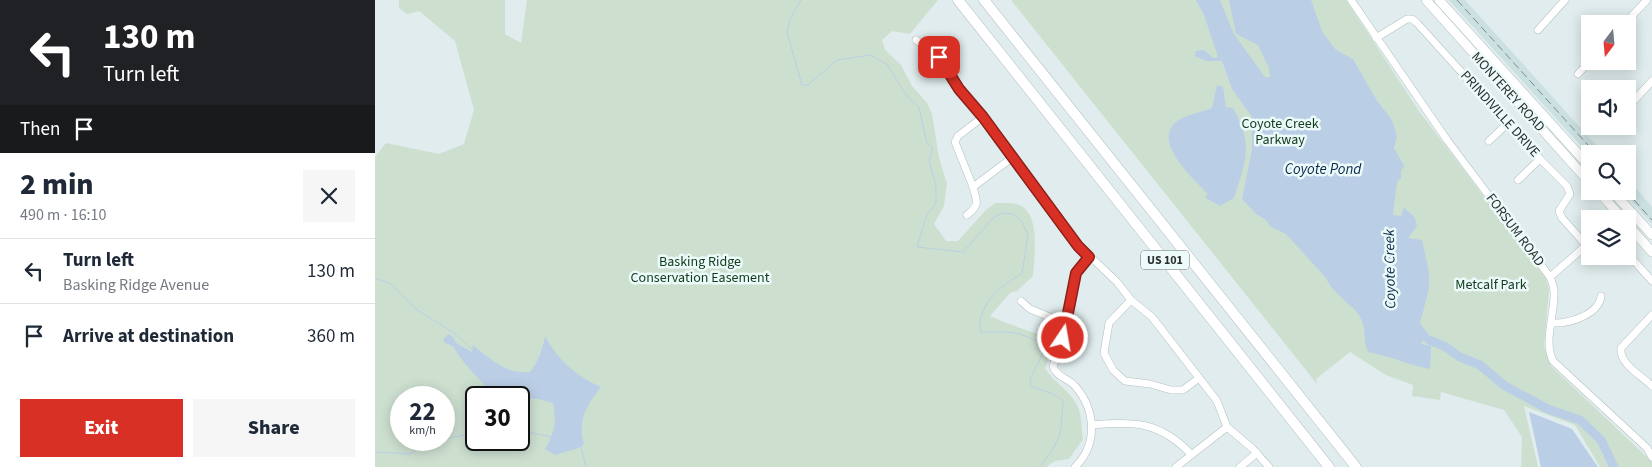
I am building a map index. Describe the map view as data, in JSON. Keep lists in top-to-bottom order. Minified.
{"streets":{"highway":["US 101"],"main road":["MONTEREY ROAD"],"street":["PRINDIVILLE DRIVE","FORSUM ROAD"]},"crossings":[["PRINDIVILLE DRIVE","FORSUM ROAD"]],"water":["Coyote Pond","Coyote Creek"],"parks":["Coyote Creek Parkway","Basking Ridge Conservation Easement","Metcalf Park"],"north":"bottom","page":{"turn":["130 m","Turn left"],"then":"Then","heading":["2 min","490 m · 16:10"],"list":[{"name":"Turn left","note":"Basking Ridge Avenue","value":"130 m"},{"name":"Arrive at destination","value":"360 m"}],"speed":"22 km/h","limit":"30","buttons":["Exit","Share"]}}
